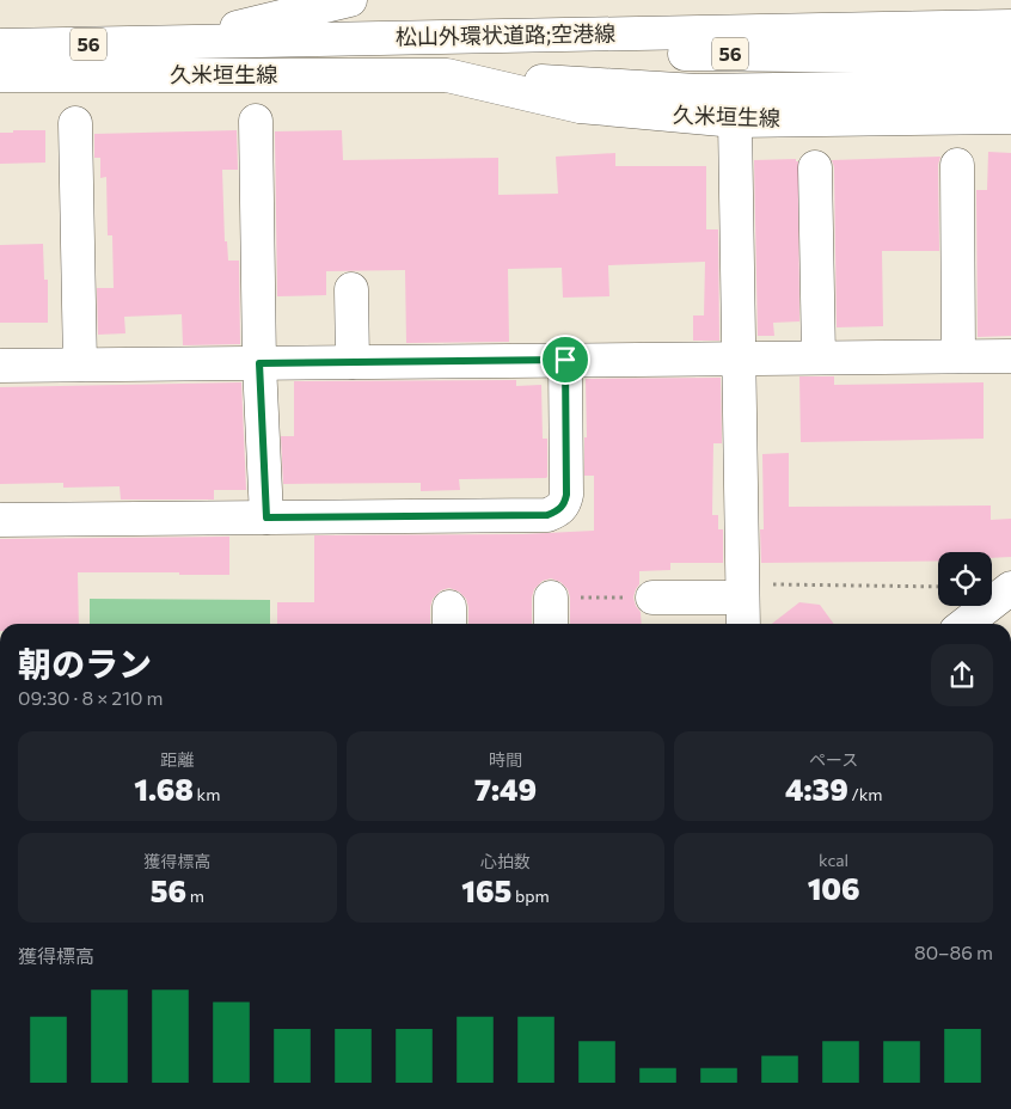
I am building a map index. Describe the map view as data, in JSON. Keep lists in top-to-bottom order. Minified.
{"streets":{"main road":["松山外環状道路;空港線","56","久米垣生線"]},"crossings":[["松山外環状道路;空港線","56"]],"page":{"heading":["朝のラン","09:30 · 8 × 210 m"],"stats":[["距離","1.68 km"],["時間","7:49"],["ペース","4:39 /km"],["獲得標高","56 m"],["心拍数","165 bpm"],["kcal","106"]],"chart":["獲得標高","80–86 m"]}}
